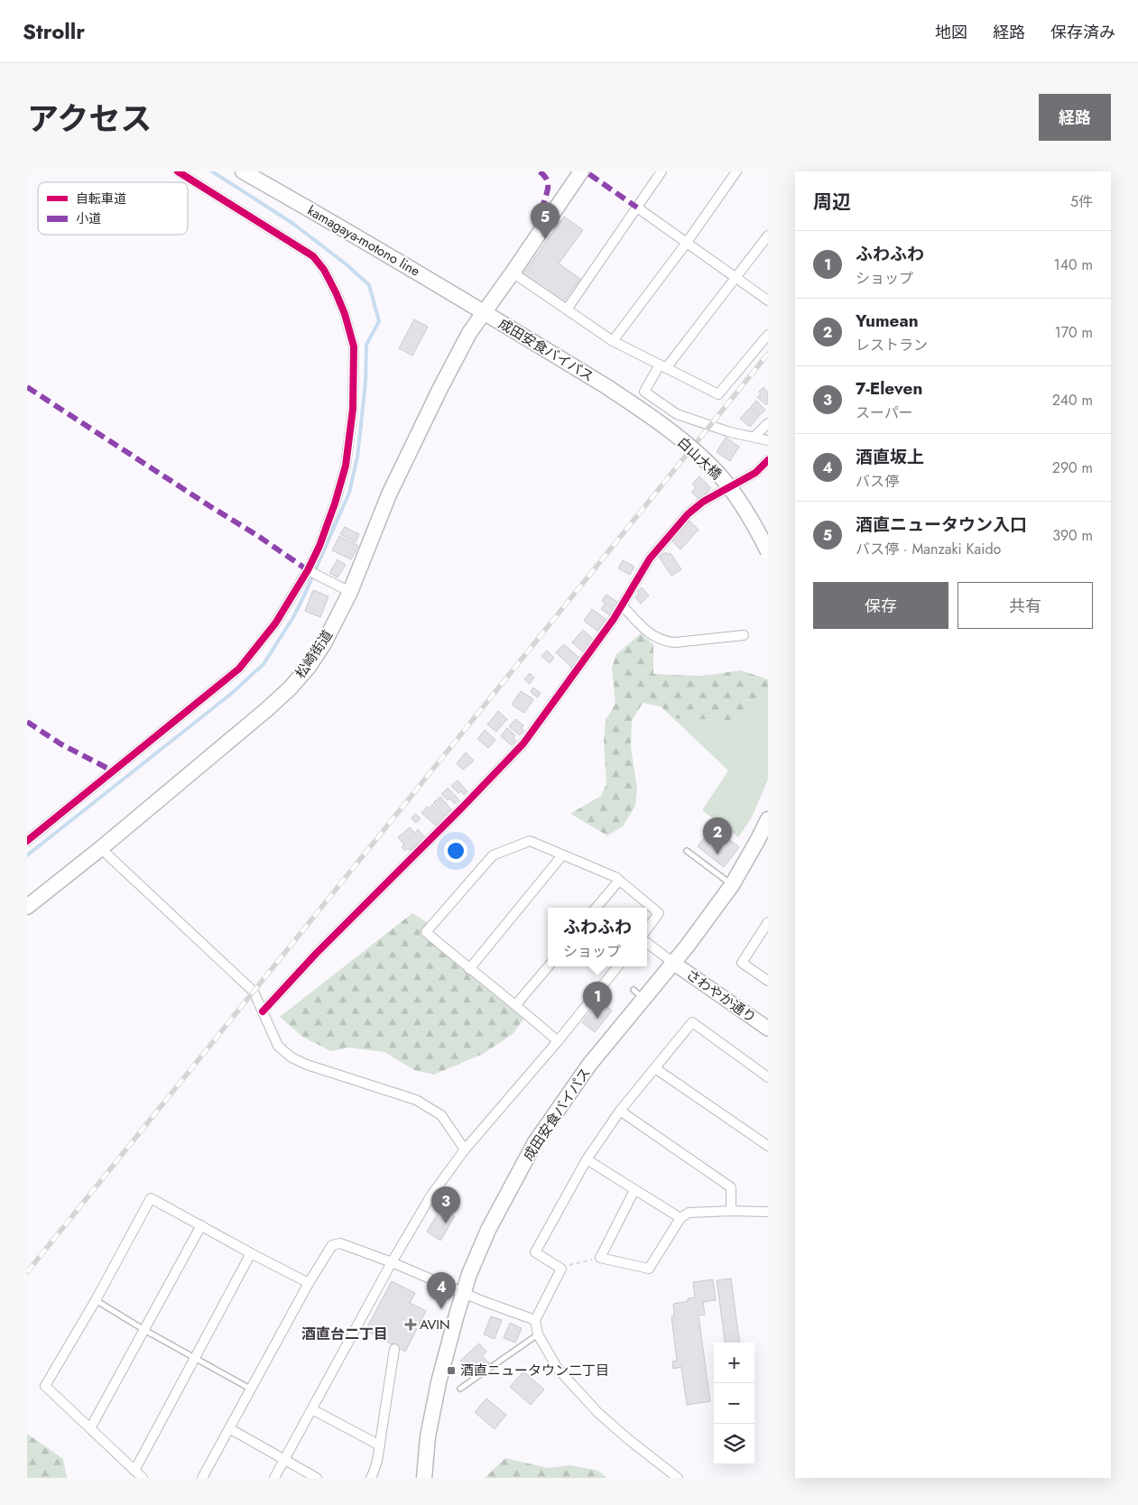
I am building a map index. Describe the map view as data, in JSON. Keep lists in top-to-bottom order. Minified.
{"streets":{"main road":["kamagaya-motono line","成田安食バイパス","白山大橋","松崎街道"],"street":["さわやか通り"]},"crossings":[["kamagaya-motono line","成田安食バイパス"],["kamagaya-motono line","松崎街道"],["成田安食バイパス","白山大橋"],["成田安食バイパス","松崎街道"],["成田安食バイパス","さわやか通り"]],"districts":["酒直台二丁目"],"places":{"health":["AVIN"],"transit":["酒直ニュータウン二丁目"]},"legend":["自転車道","小道"],"page":{"header":"Strollr","nav":["地図","経路","保存済み"],"title":"アクセス","buttons":["経路",["保存","共有"]],"heading":["周辺","5件"],"pins":["5","2","1","3","4"],"list":[{"mark":"1","name":"ふわふわ","note":"ショップ","value":"140 m"},{"mark":"2","name":"Yumean","note":"レストラン","value":"170 m"},{"mark":"3","name":"7-Eleven","note":"スーパー","value":"240 m"},{"mark":"4","name":"酒直坂上","note":"バス停","value":"290 m"},{"mark":"5","name":"酒直ニュータウン入口","note":"バス停 · Manzaki Kaido","value":"390 m"}],"popup":["ふわふわ","ショップ"],"map_buttons":["+","−"]}}
